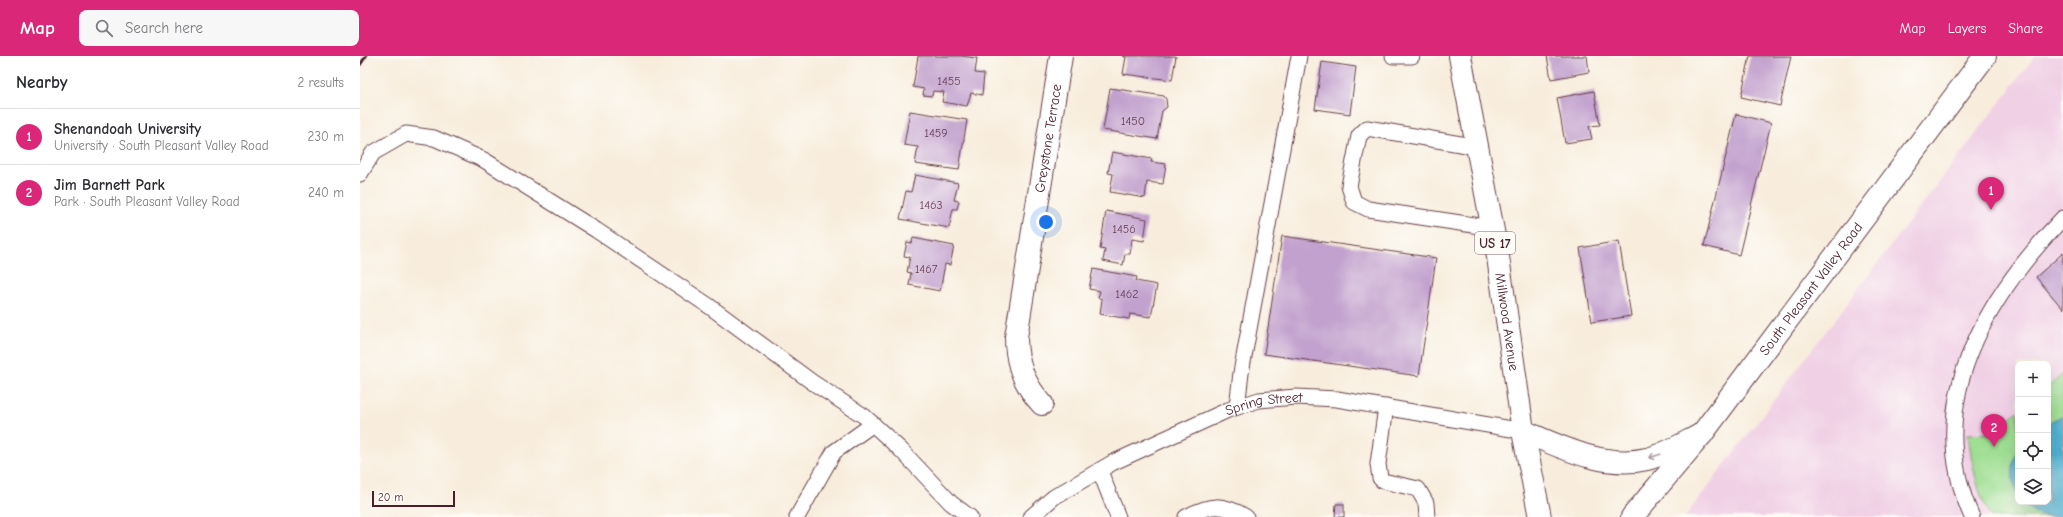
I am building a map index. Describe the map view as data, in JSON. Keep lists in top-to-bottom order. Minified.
{"streets":{"main road":["Greystone Terrace","US 17","South Pleasant Valley Road","Millwood Avenue"],"lane":["Spring Street"]},"crossings":[["Millwood Avenue","Spring Street"]],"house_numbers":["1455","1450","1459","1463","1456","1467","1462"],"scale_bar":"20 m","page":{"header":"Map","search":"Search here","nav":["Map","Layers","Share"],"heading":["Nearby","2 results"],"list":[{"mark":"1","name":"Shenandoah University","note":"University · South Pleasant Valley Road","value":"230 m"},{"mark":"2","name":"Jim Barnett Park","note":"Park · South Pleasant Valley Road","value":"240 m"}],"pins":["1","2"],"map_buttons":["+","−"],"scale":"20 m"}}
